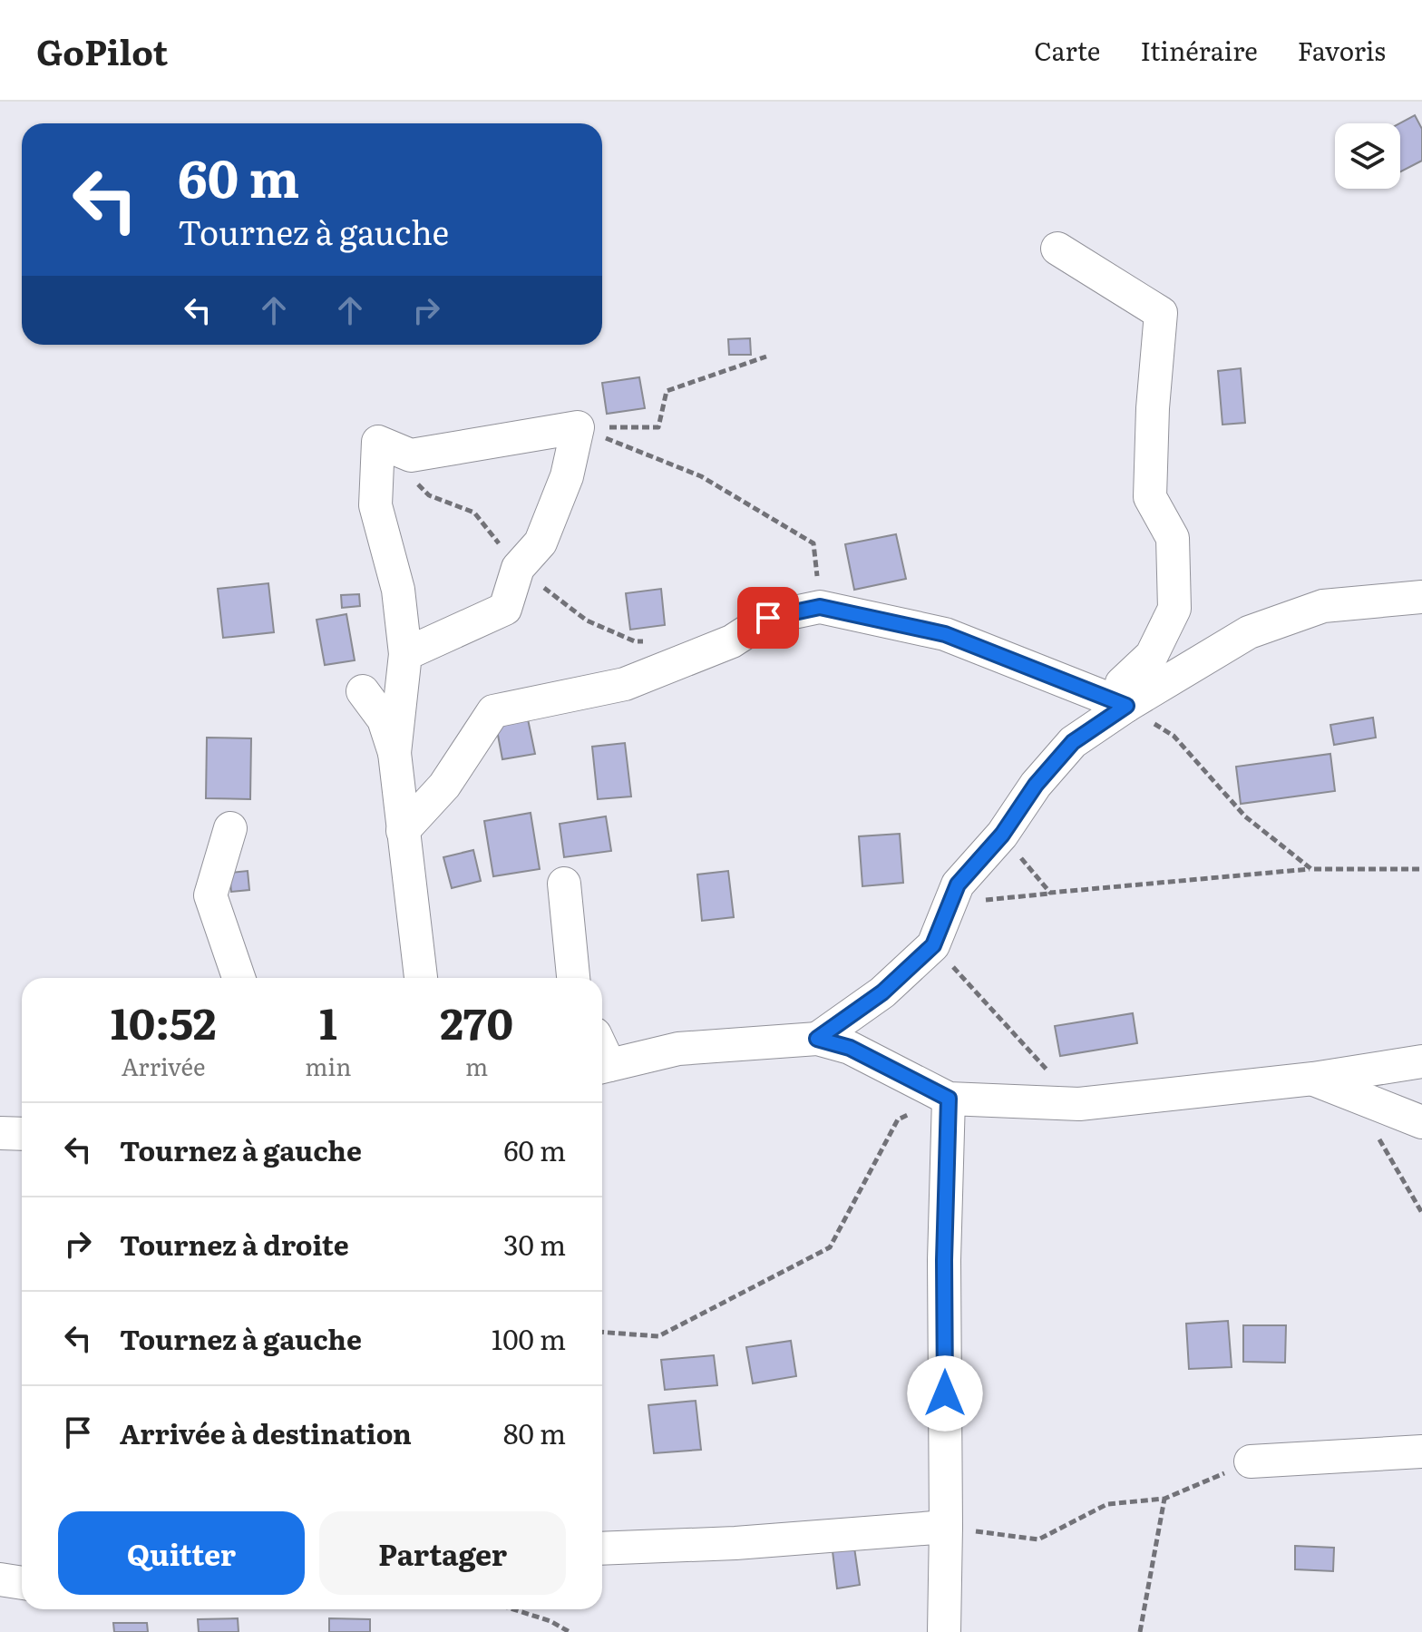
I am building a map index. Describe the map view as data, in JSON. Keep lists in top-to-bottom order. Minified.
{"page":{"header":"GoPilot","nav":["Carte","Itinéraire","Favoris"],"turn":["60 m","Tournez à gauche"],"eta":["10:52","Arrivée","1","min","270","m"],"list":[{"name":"Tournez à gauche","value":"60 m"},{"name":"Tournez à droite","value":"30 m"},{"name":"Tournez à gauche","value":"100 m"},{"name":"Arrivée à destination","value":"80 m"}],"buttons":["Quitter","Partager"]}}
